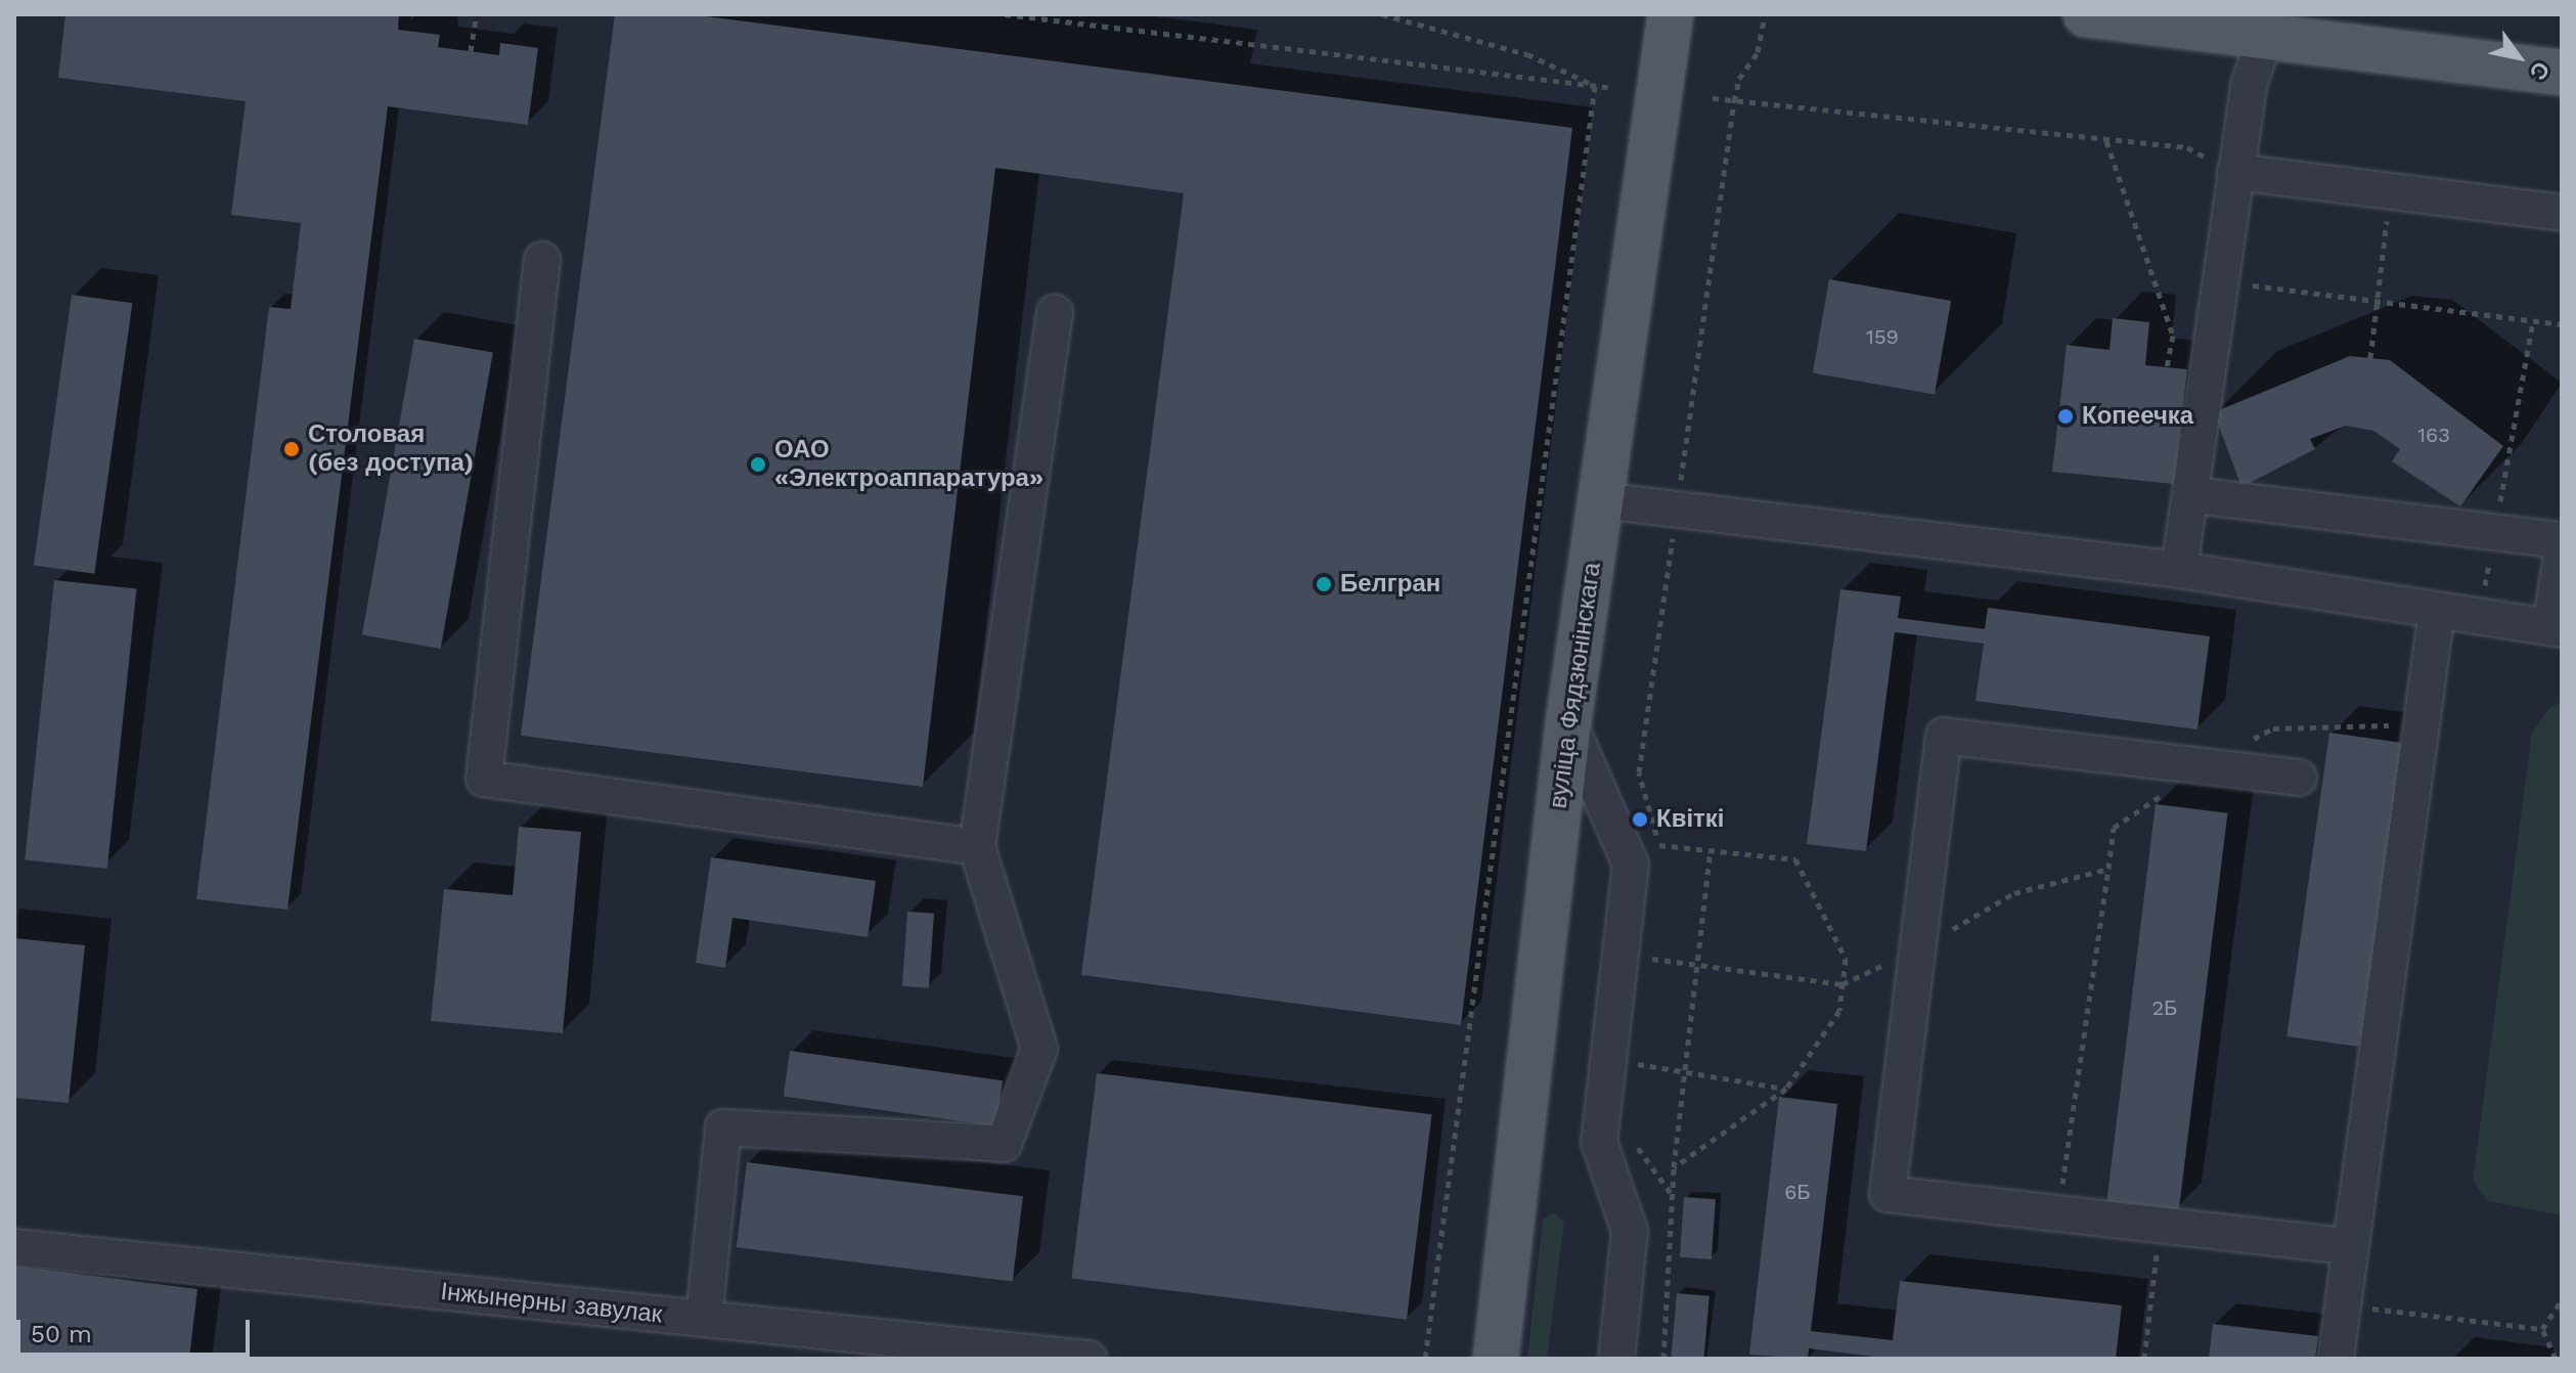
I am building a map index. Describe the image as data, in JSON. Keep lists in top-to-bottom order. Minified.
{"streets":{"main road":["вуліца Фядзюнінскага"],"street":["Інжынерны завулак"]},"places":["Копеечка","Столовая (без доступа)","ОАО «Электроаппаратура»","Белгран","Квіткі"],"house_numbers":["159","163","2Б","6Б"],"scale_bar":"50 m","north":"bottom right"}
